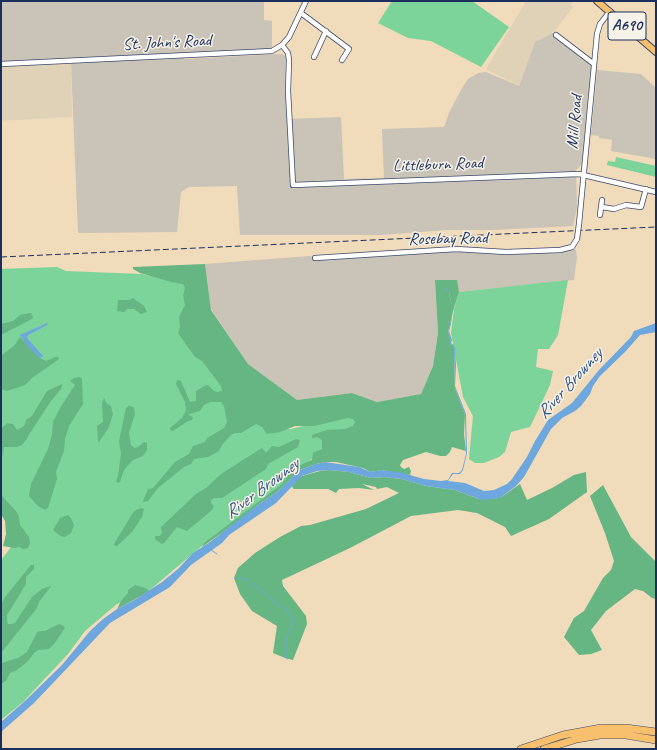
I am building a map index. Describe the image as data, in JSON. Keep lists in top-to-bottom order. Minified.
{"streets":{"main road":["A690"],"street":["St. John's Road","Mill Road","Littleburn Road","Rosebay Road"]},"crossings":[["A690","Mill Road"],["St. John's Road","Littleburn Road"],["Mill Road","Littleburn Road"],["Mill Road","Rosebay Road"]],"water":["River Browney"]}
